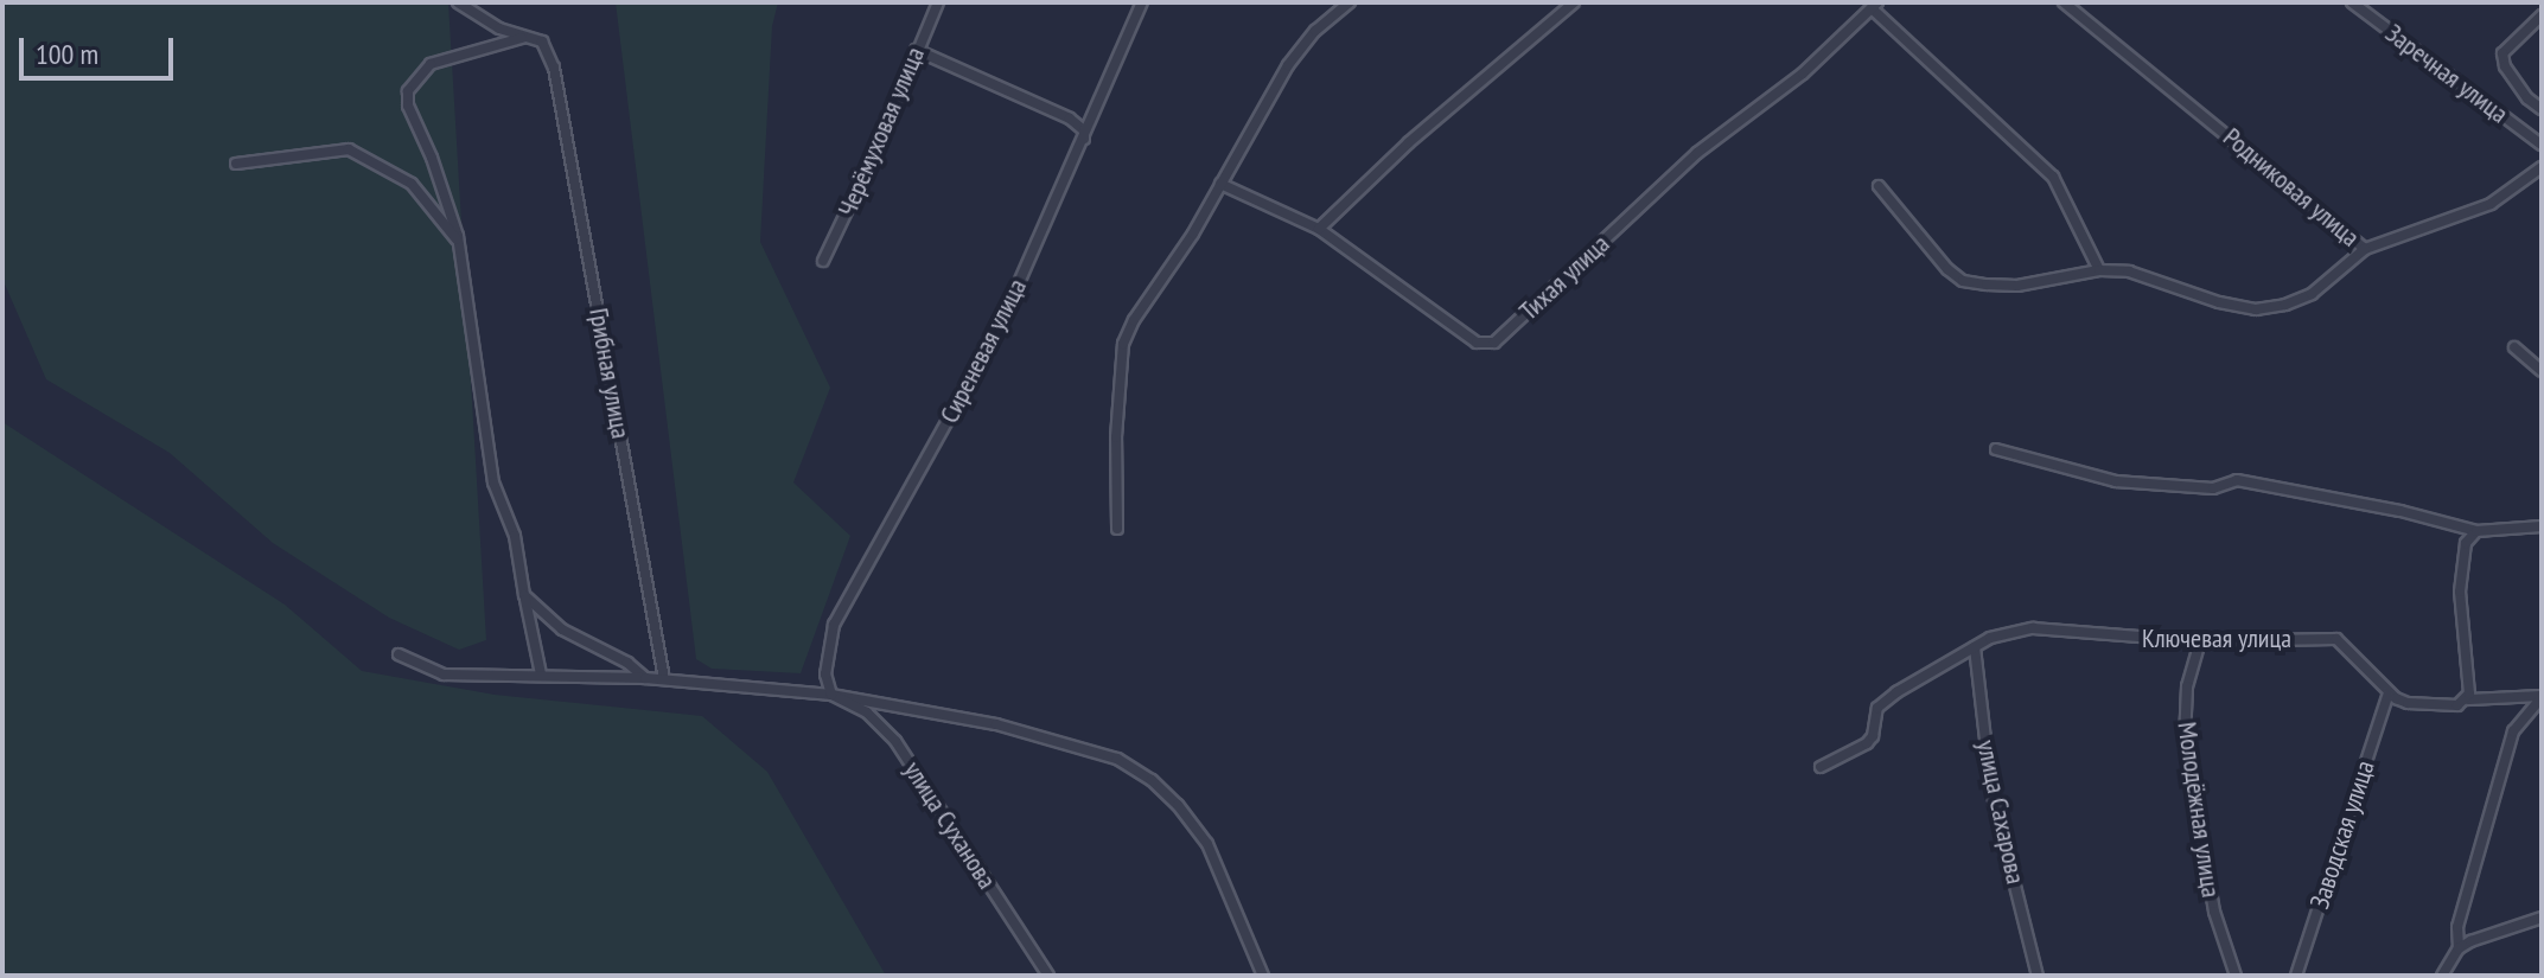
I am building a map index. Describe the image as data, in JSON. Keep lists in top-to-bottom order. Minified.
{"streets":{"street":["Заречная улица","Черёмуховая улица","Родниковая улица","Тихая улица","Сиреневая улица","Грибная улица","Ключевая улица","Молодёжная улица","улица Сахарова","улица Суханова","Заводская улица"]},"crossings":[["Сиреневая улица","улица Суханова"],["Ключевая улица","Молодёжная улица"],["Ключевая улица","улица Сахарова"],["Ключевая улица","Заводская улица"]],"scale_bar":"100 m"}
